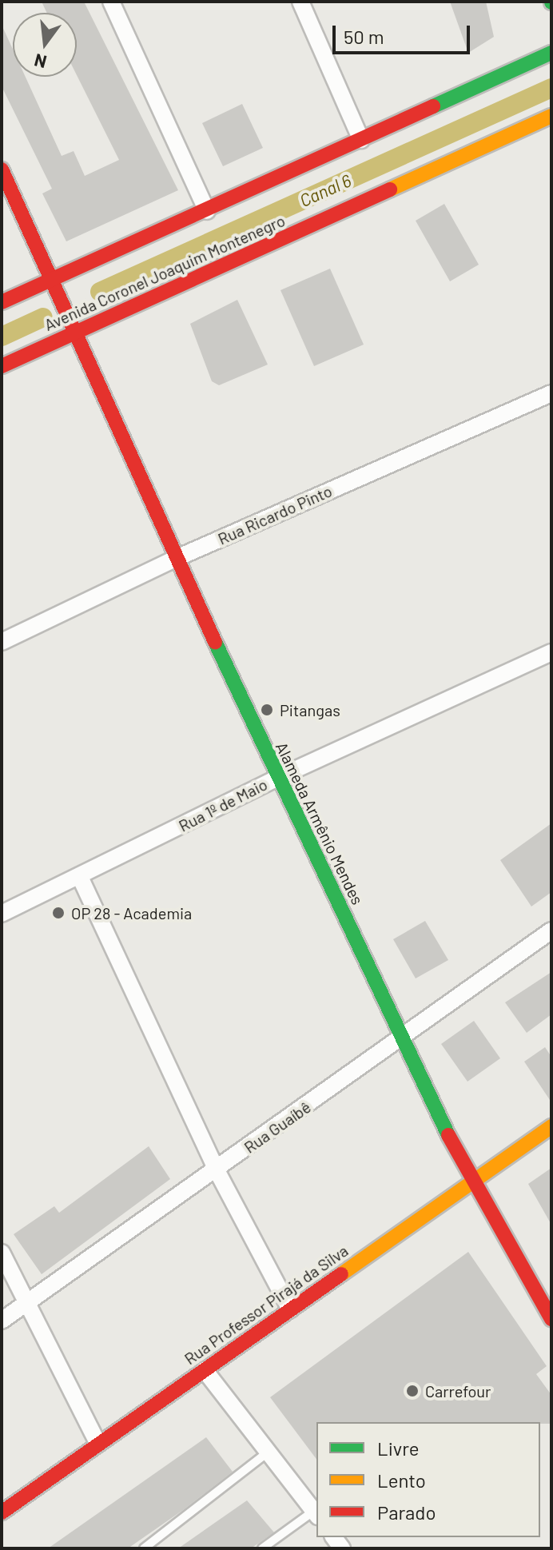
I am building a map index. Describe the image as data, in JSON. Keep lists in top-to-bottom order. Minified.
{"streets":{"main road":["Avenida Coronel Joaquim Montenegro","Alameda Armênio Mendes","Rua Professor Pirajá da Silva"],"street":["Rua Ricardo Pinto","Rua 1º de Maio","Rua Guaíbê"]},"crossings":[["Avenida Coronel Joaquim Montenegro","Alameda Armênio Mendes"],["Rua Ricardo Pinto","Alameda Armênio Mendes"],["Rua 1º de Maio","Alameda Armênio Mendes"],["Alameda Armênio Mendes","Rua Guaíbê"],["Alameda Armênio Mendes","Rua Professor Pirajá da Silva"]],"water":["Canal 6"],"places":["Pitangas","OP 28 - Academia","Carrefour"],"legend":["Livre","Lento","Parado"],"scale_bar":"50 m","north":"bottom"}
